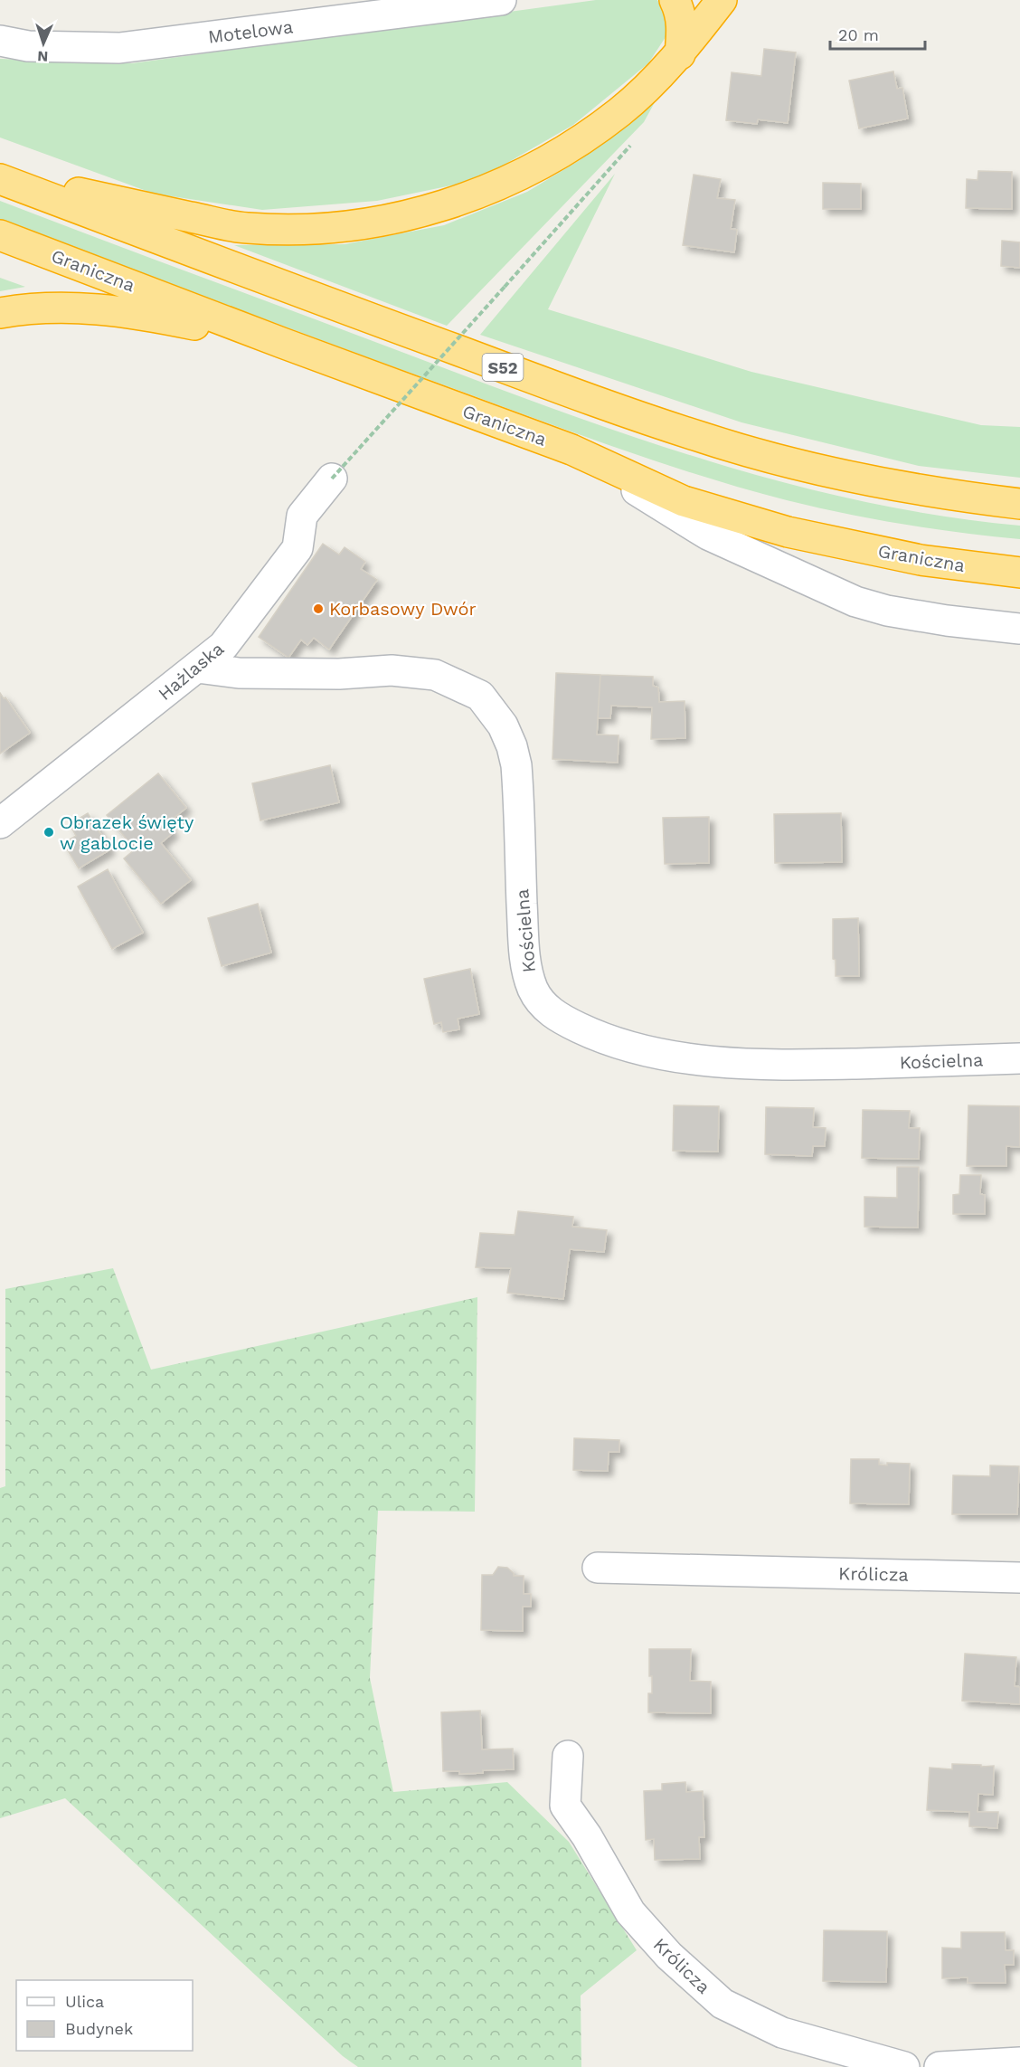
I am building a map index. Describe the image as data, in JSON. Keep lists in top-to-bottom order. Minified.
{"streets":{"highway":["Graniczna","S52"],"street":["Motelowa","Hażlaska","Kościelna","Królicza"]},"crossings":[["Hażlaska","Kościelna"]],"places":["Korbasowy Dwór","Obrazek święty w gablocie"],"legend":["Ulica","Budynek"],"scale_bar":"20 m","north":"bottom"}
